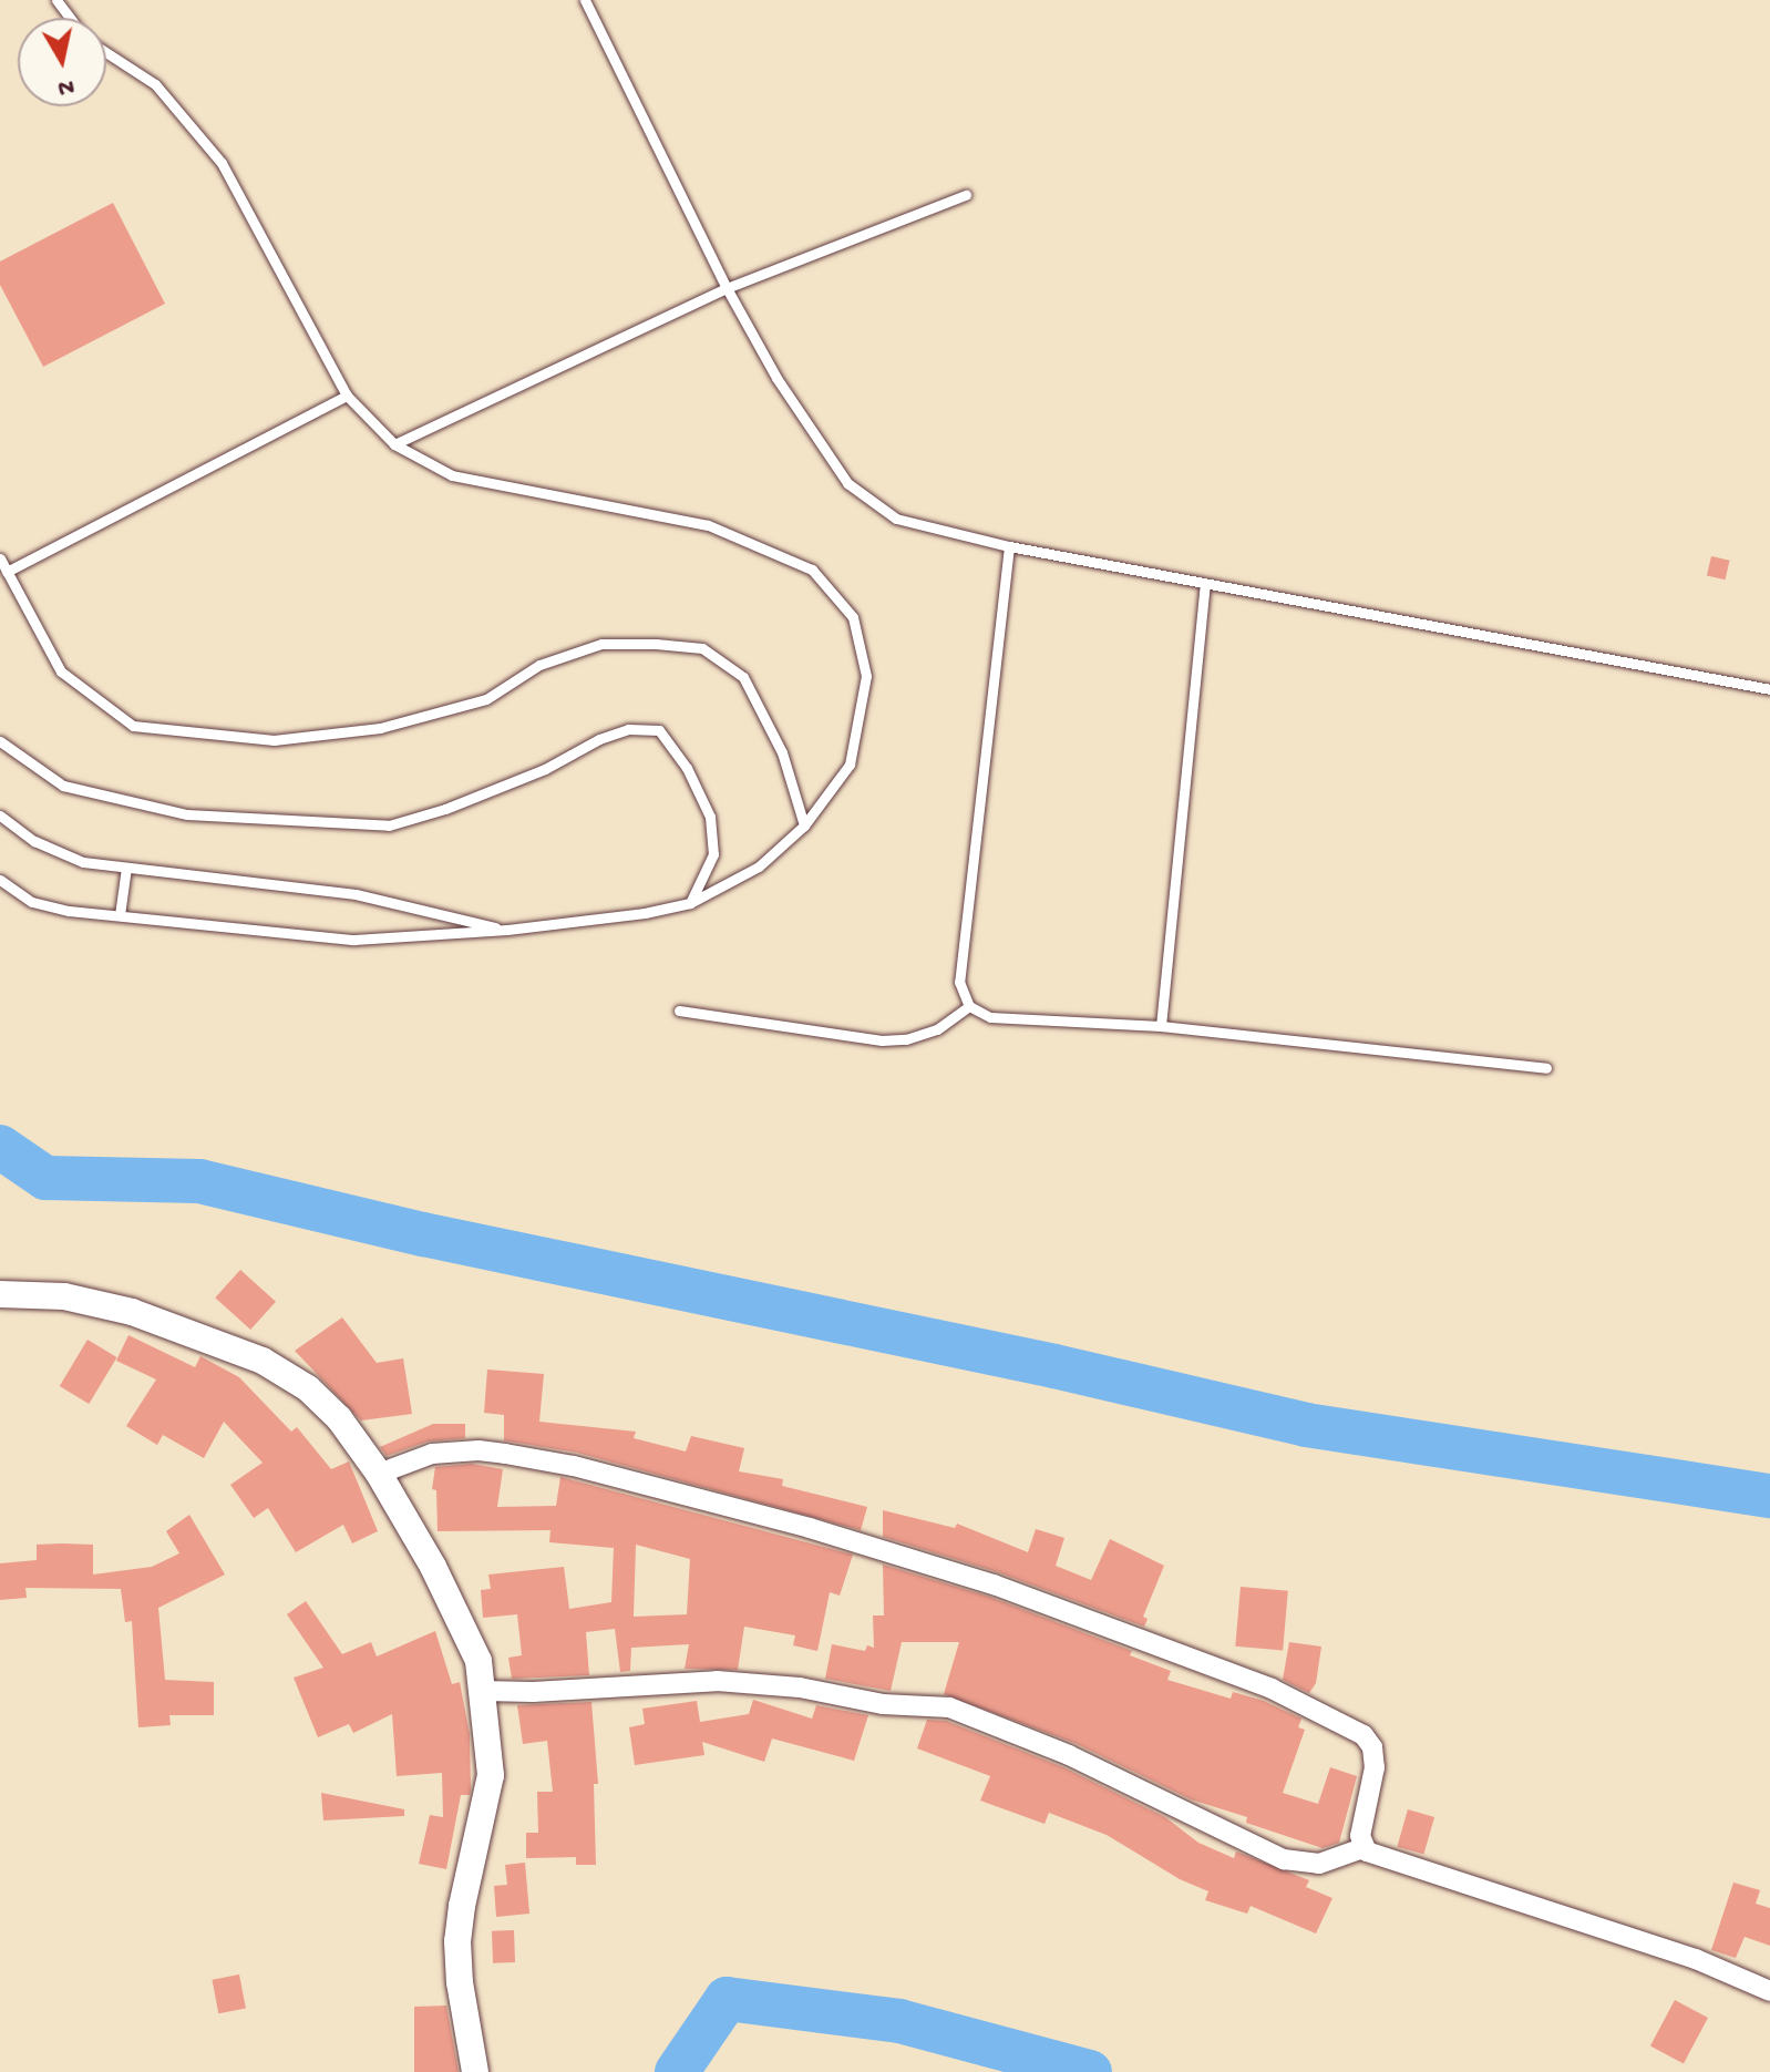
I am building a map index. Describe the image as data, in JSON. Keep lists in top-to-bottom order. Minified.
{"north":"bottom"}
